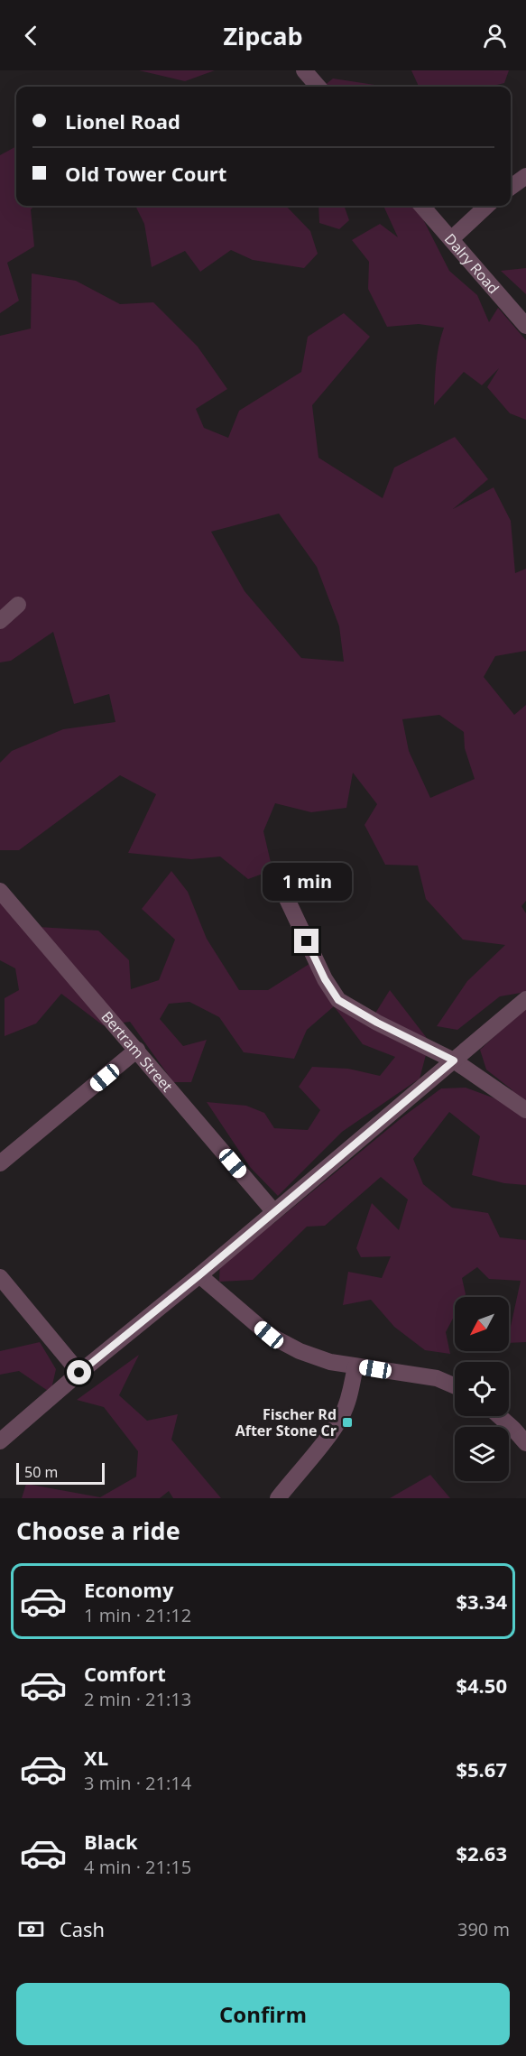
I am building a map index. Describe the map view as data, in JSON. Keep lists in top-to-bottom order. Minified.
{"streets":{"street":["Dalry Road","Bertram Street"]},"places":{"transit":["Fischer Rd After Stone Cr"]},"scale_bar":"50 m","north":"bottom left","page":{"header":"Zipcab","banner":["Lionel Road","Old Tower Court"],"bubble":"1 min","scale":"50 m","heading":"Choose a ride","list":[{"name":"Economy","note":"1 min · 21:12","value":"$3.34"},{"name":"Comfort","note":"2 min · 21:13","value":"$4.50"},{"name":"XL","note":"3 min · 21:14","value":"$5.67"},{"name":"Black","note":"4 min · 21:15","value":"$2.63"}],"pay":["Cash","390 m"],"buttons":"Confirm"}}
